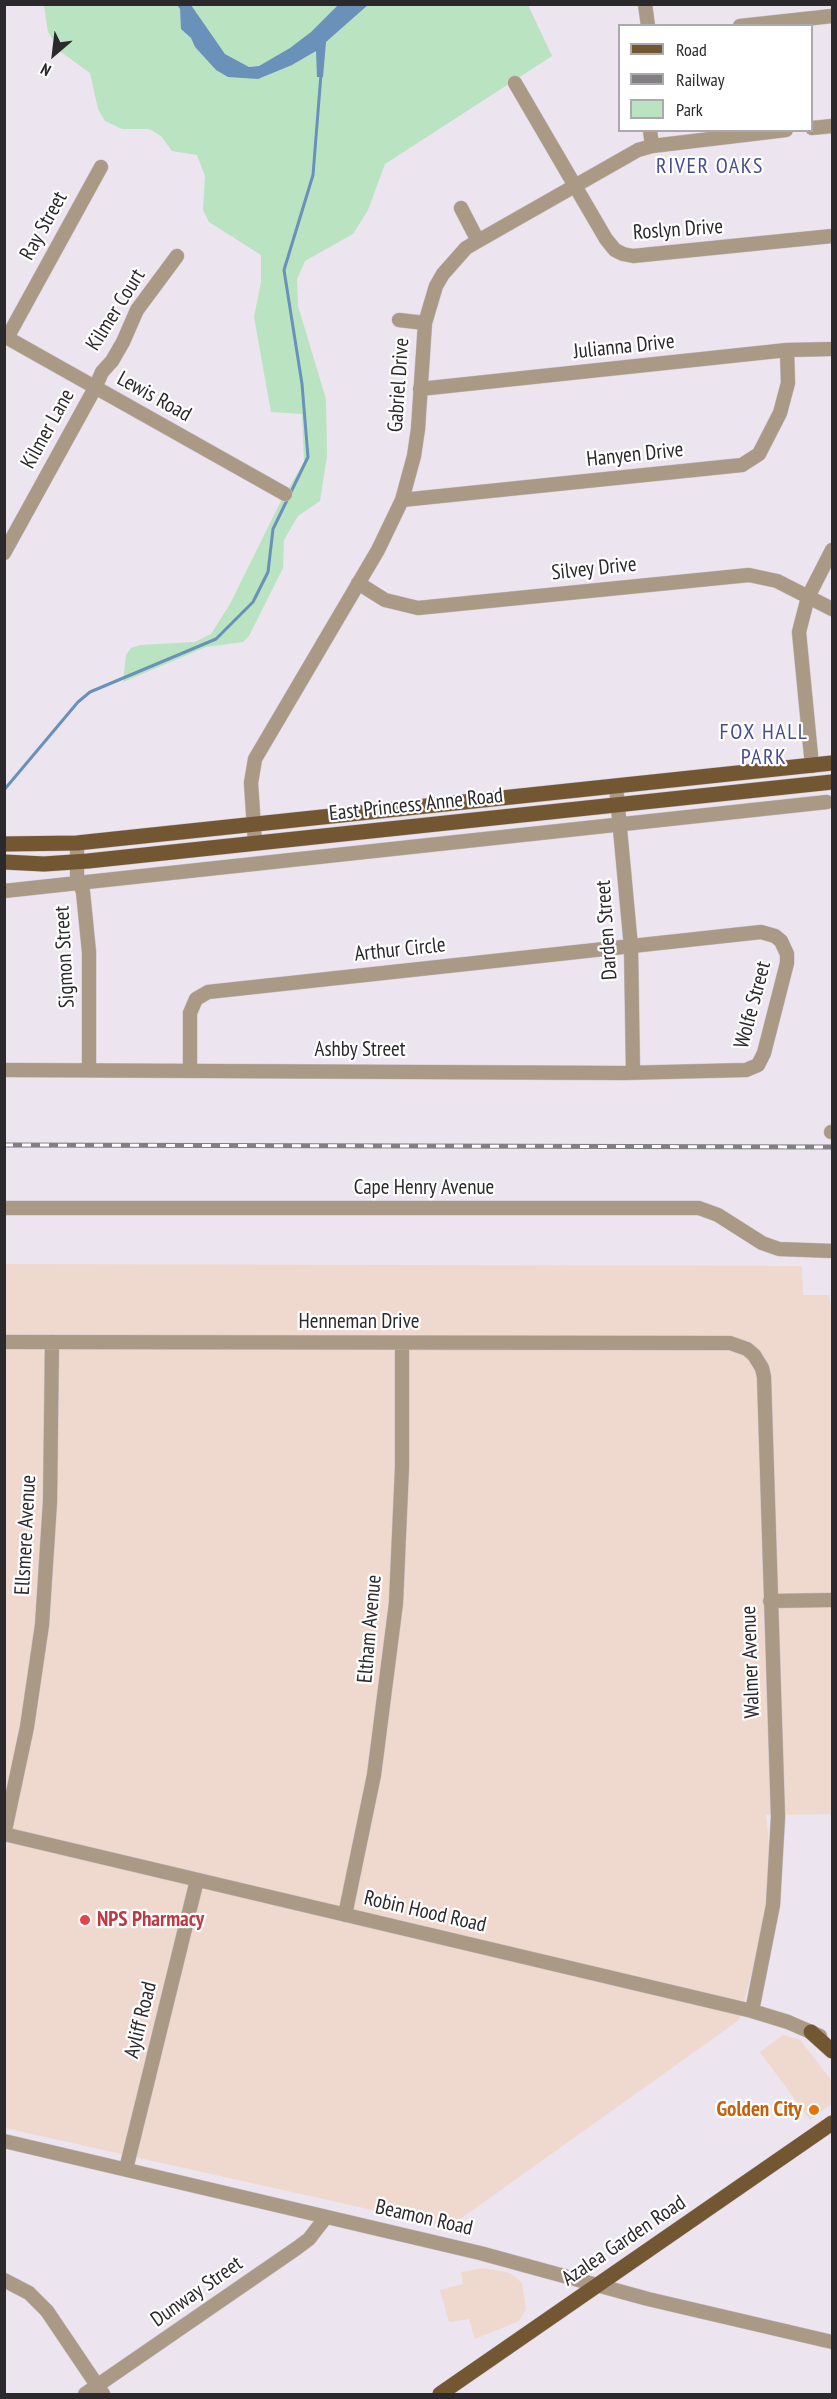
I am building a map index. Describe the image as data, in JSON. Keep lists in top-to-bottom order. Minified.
{"streets":{"main road":["East Princess Anne Road","Azalea Garden Road"],"street":["Ray Street","Roslyn Drive","Kilmer Court","Julianna Drive","Gabriel Drive","Lewis Road","Kilmer Lane","Hanyen Drive","Silvey Drive","Darden Street","Arthur Circle","Sigmon Street","Wolfe Street","Ashby Street","Cape Henry Avenue","Henneman Drive","Ellsmere Avenue","Eltham Avenue","Walmer Avenue","Robin Hood Road","Ayliff Road","Beamon Road","Dunway Street"]},"crossings":[["Ray Street","Lewis Road"],["Roslyn Drive","Gabriel Drive"],["Kilmer Court","Lewis Road"],["Kilmer Court","Kilmer Lane"],["Julianna Drive","Gabriel Drive"],["Julianna Drive","Hanyen Drive"],["Gabriel Drive","Hanyen Drive"],["Gabriel Drive","Silvey Drive"],["Gabriel Drive","East Princess Anne Road"],["Lewis Road","Kilmer Lane"],["East Princess Anne Road","Darden Street"],["East Princess Anne Road","Sigmon Street"],["Darden Street","Arthur Circle"],["Darden Street","Ashby Street"],["Arthur Circle","Wolfe Street"],["Arthur Circle","Ashby Street"],["Sigmon Street","Ashby Street"],["Wolfe Street","Ashby Street"],["Henneman Drive","Ellsmere Avenue"],["Henneman Drive","Eltham Avenue"],["Henneman Drive","Walmer Avenue"],["Ellsmere Avenue","Robin Hood Road"],["Eltham Avenue","Robin Hood Road"],["Walmer Avenue","Robin Hood Road"],["Robin Hood Road","Ayliff Road"],["Ayliff Road","Beamon Road"],["Beamon Road","Azalea Garden Road"],["Beamon Road","Dunway Street"]],"districts":["RIVER OAKS","FOX HALL PARK"],"places":["NPS Pharmacy","Golden City"],"legend":["Road","Railway","Park"],"north":"bottom left"}
